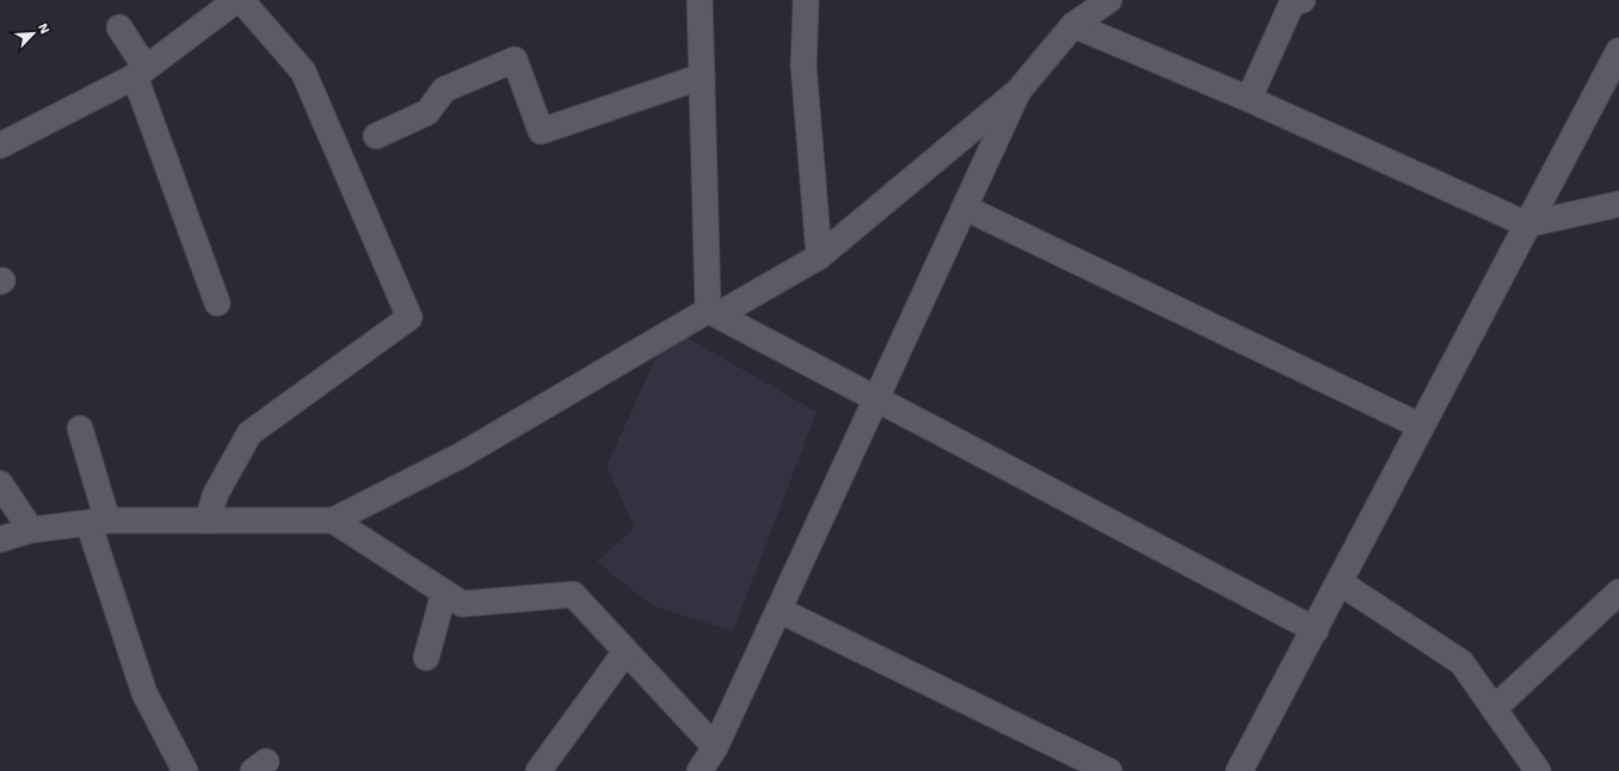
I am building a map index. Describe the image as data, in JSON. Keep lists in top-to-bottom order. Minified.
{"north":"top right"}
